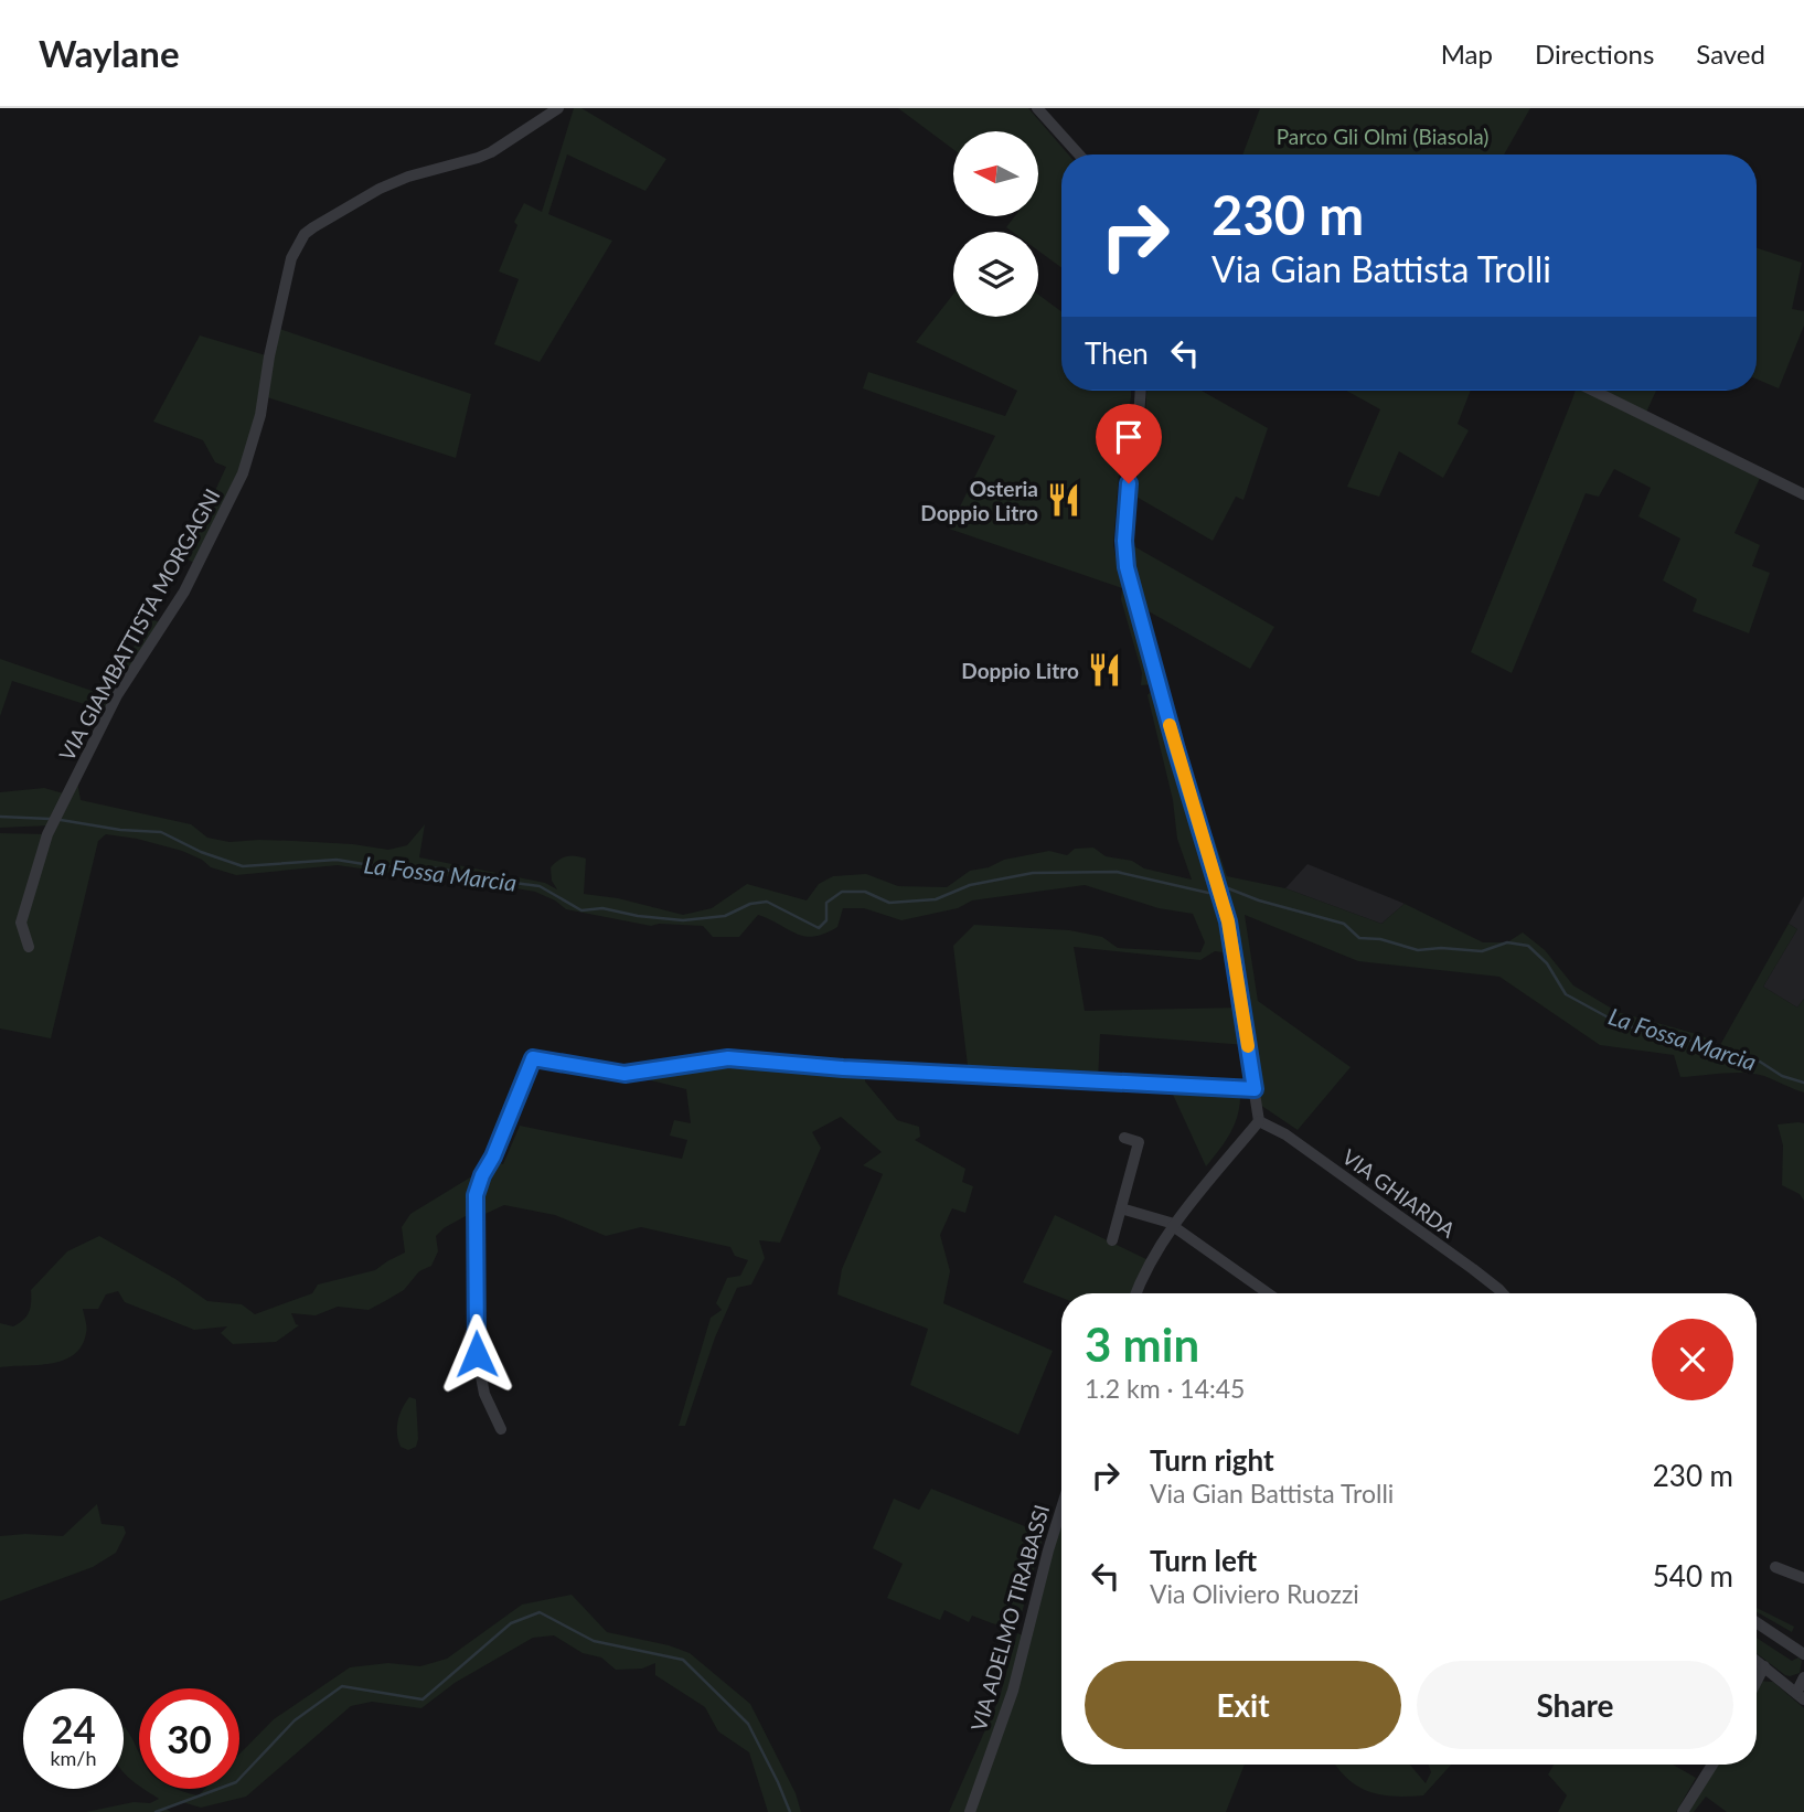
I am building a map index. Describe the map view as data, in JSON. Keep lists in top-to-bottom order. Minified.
{"streets":{"street":["VIA GIAMBATTISTA MORGAGNI","VIA GHIARDA","VIA ADELMO TIRABASSI"]},"water":["La Fossa Marcia"],"parks":["Parco Gli Olmi (Biasola)"],"places":{"restaurant":["Osteria Doppio Litro","Doppio Litro"]},"north":"left","page":{"header":"Waylane","nav":["Map","Directions","Saved"],"turn":["230 m","Via Gian Battista Trolli"],"then":"Then","heading":["3 min","1.2 km · 14:45"],"list":[{"name":"Turn right","note":"Via Gian Battista Trolli","value":"230 m"},{"name":"Turn left","note":"Via Oliviero Ruozzi","value":"540 m"}],"buttons":["Exit","Share"],"speed":"24 km/h","limit":"30"}}
